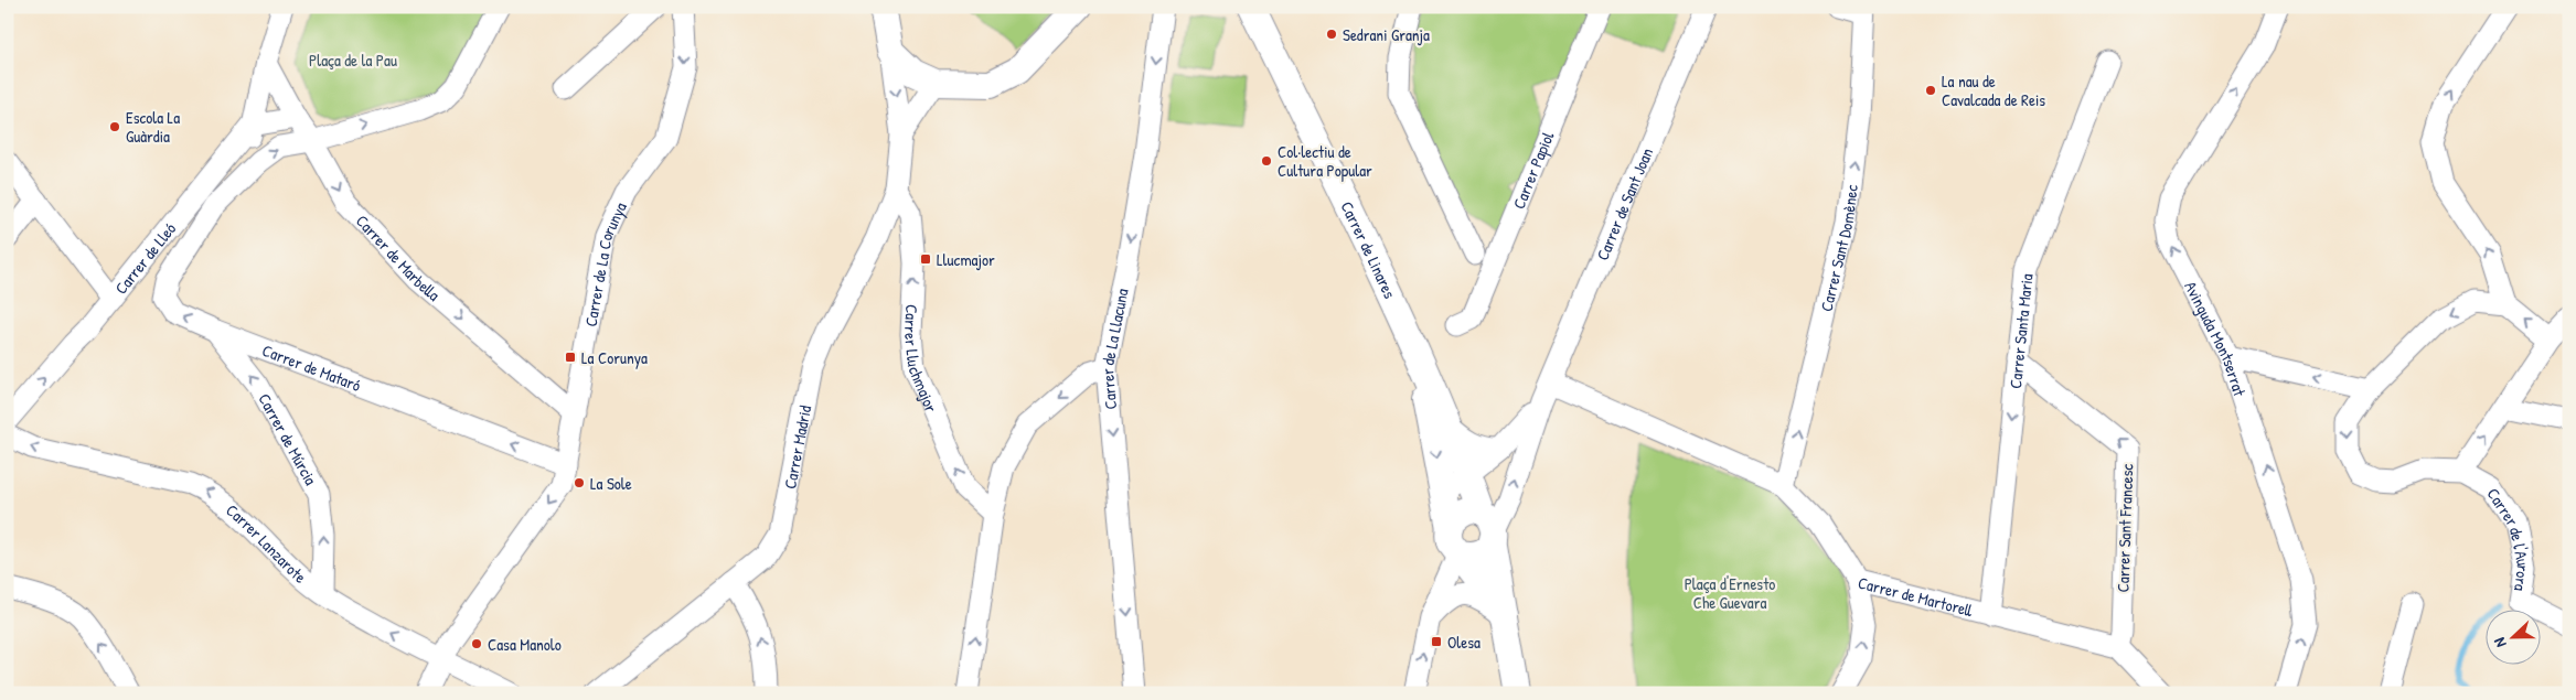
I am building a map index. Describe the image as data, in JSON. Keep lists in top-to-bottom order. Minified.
{"streets":{"street":["Carrer Papiol","Carrer de Sant Joan","Carrer Sant Domènec","Carrer de Linares","Carrer de Marbella","Carrer de Lleó","Carrer de La Corunya","Carrer Santa Maria","Avinguda Montserrat","Carrer de La Llacuna","Carrer Lluchmajor","Carrer de Mataró","Carrer de Múrcia","Carrer Madrid","Carrer Sant Francesc","Carrer de l'Aurora","Carrer Lanzarote","Carrer de Martorell"]},"crossings":[["Carrer de Sant Joan","Carrer de Linares"],["Carrer de Sant Joan","Carrer de Martorell"],["Carrer Sant Domènec","Carrer de Martorell"],["Carrer de Marbella","Carrer de La Corunya"],["Carrer de Marbella","Carrer de Mataró"],["Carrer de Lleó","Carrer de Mataró"],["Carrer de La Corunya","Carrer de Mataró"],["Carrer de La Corunya","Carrer Lanzarote"],["Carrer Santa Maria","Carrer Sant Francesc"],["Carrer Santa Maria","Carrer de Martorell"],["Carrer Lluchmajor","Carrer Madrid"],["Carrer de Mataró","Carrer de Múrcia"],["Carrer de Múrcia","Carrer Lanzarote"],["Carrer Sant Francesc","Carrer de Martorell"]],"one_way":["Carrer Sant Domènec","Carrer de Marbella","Carrer de Lleó","Carrer de La Corunya","Carrer Santa Maria","Avinguda Montserrat","Carrer de La Llacuna","Carrer Lluchmajor","Carrer de Múrcia","Carrer Sant Francesc"],"parks":["Plaça de la Pau","Plaça d'Ernesto Che Guevara"],"places":{"other":["Sedrani Granja","La nau de Cavalcada de Reis","Escola La Guàrdia","Col·lectiu de Cultura Popular","La Sole","Casa Manolo"],"transit":["Llucmajor","La Corunya","Olesa"]},"north":"left"}
